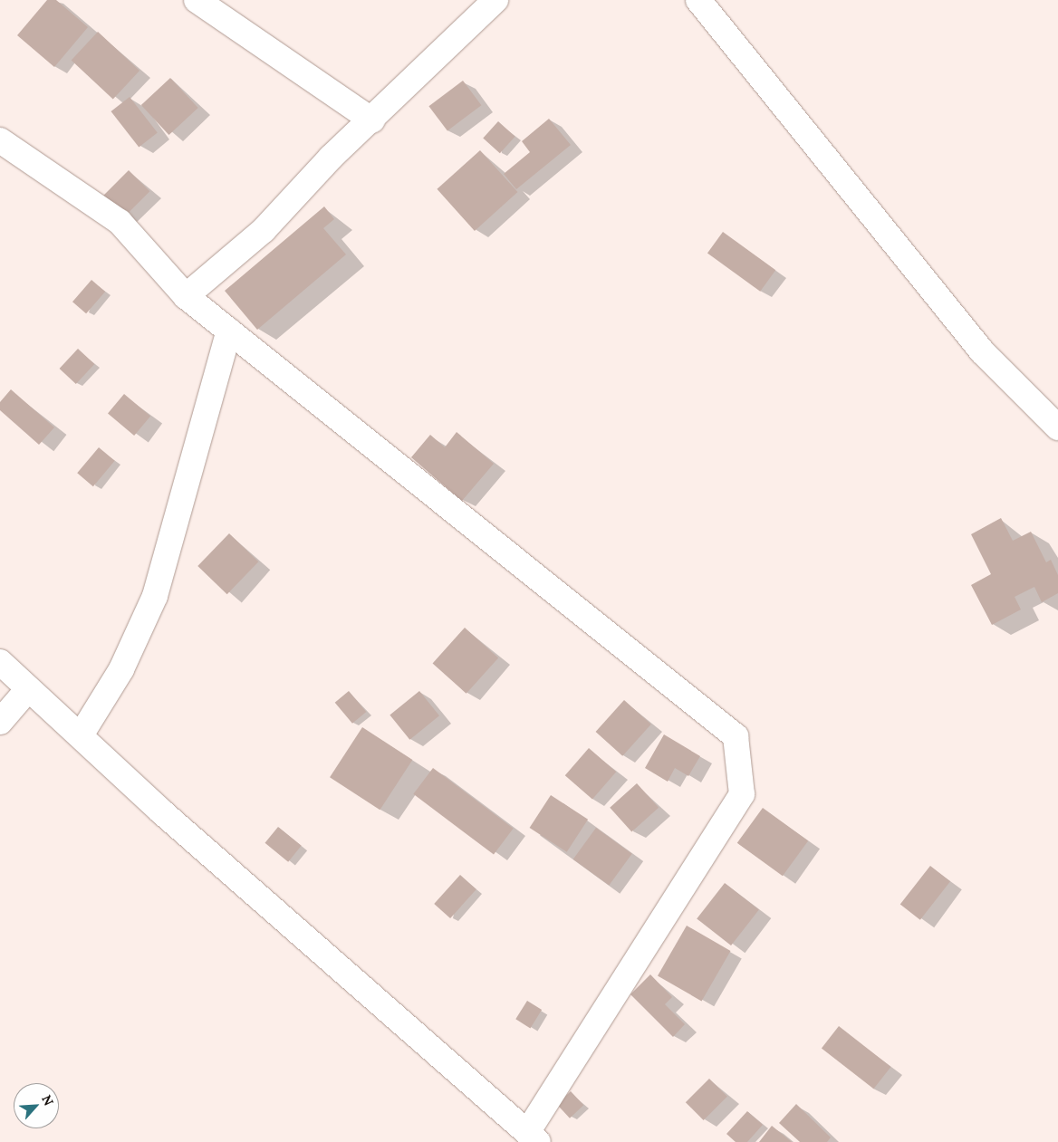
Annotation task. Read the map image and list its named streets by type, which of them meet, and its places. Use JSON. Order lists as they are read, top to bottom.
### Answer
{
  "north": "top right"
}
